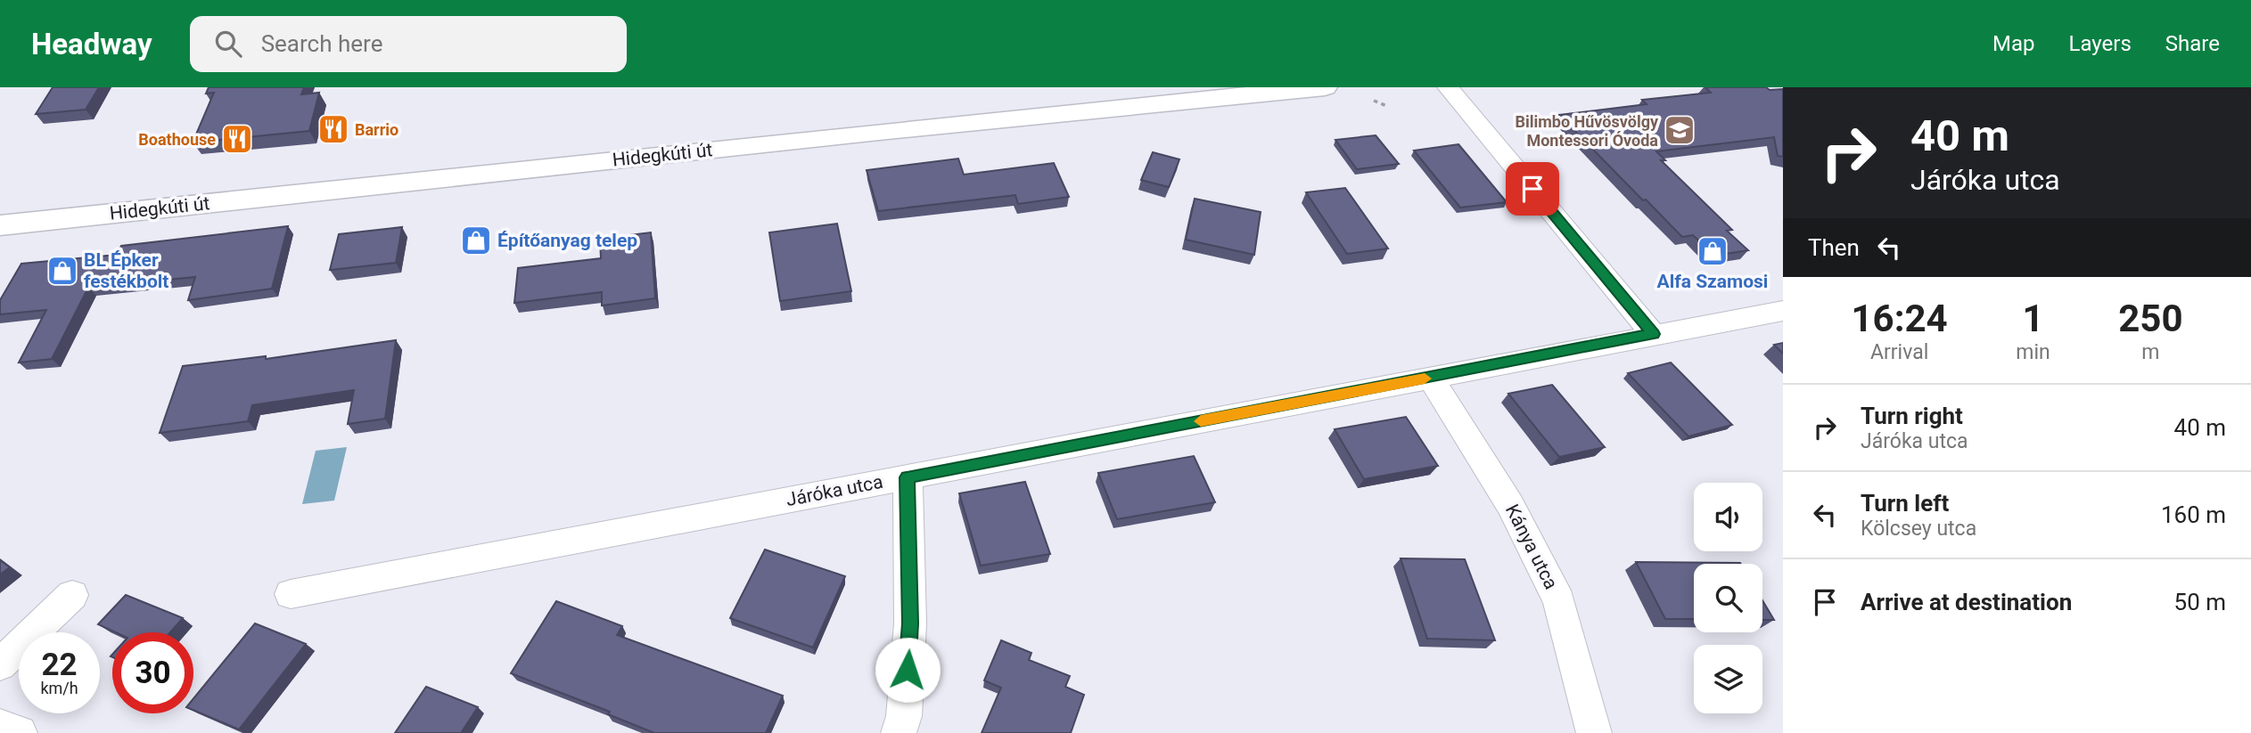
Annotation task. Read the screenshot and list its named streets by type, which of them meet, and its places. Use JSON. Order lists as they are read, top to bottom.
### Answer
{
  "streets": {
    "main road": ["Hidegkúti út"],
    "street": ["Járóka utca", "Kánya utca"]
  },
  "crossings": [
    ["Járóka utca", "Kánya utca"]
  ],
  "places": {
    "restaurant": ["Barrio", "Boathouse"],
    "school or university": ["Bilimbo Hűvösvölgy Montessori Óvoda"],
    "shop": ["Építőanyag telep", "Alfa Szamosi", "BL Épker festékbolt"]
  },
  "page": {
    "header": "Headway",
    "search": "Search here",
    "nav": ["Map", "Layers", "Share"],
    "turn": ["40 m", "Járóka utca"],
    "then": "Then",
    "eta": [
      "16:24",
      "Arrival",
      "1",
      "min",
      "250",
      "m"
    ],
    "list": [
      {
        "name": "Turn right",
        "note": "Járóka utca",
        "value": "40 m"
      },
      {
        "name": "Turn left",
        "note": "Kölcsey utca",
        "value": "160 m"
      },
      {
        "name": "Arrive at destination",
        "value": "50 m"
      }
    ],
    "speed": "22 km/h",
    "limit": "30"
  }
}
